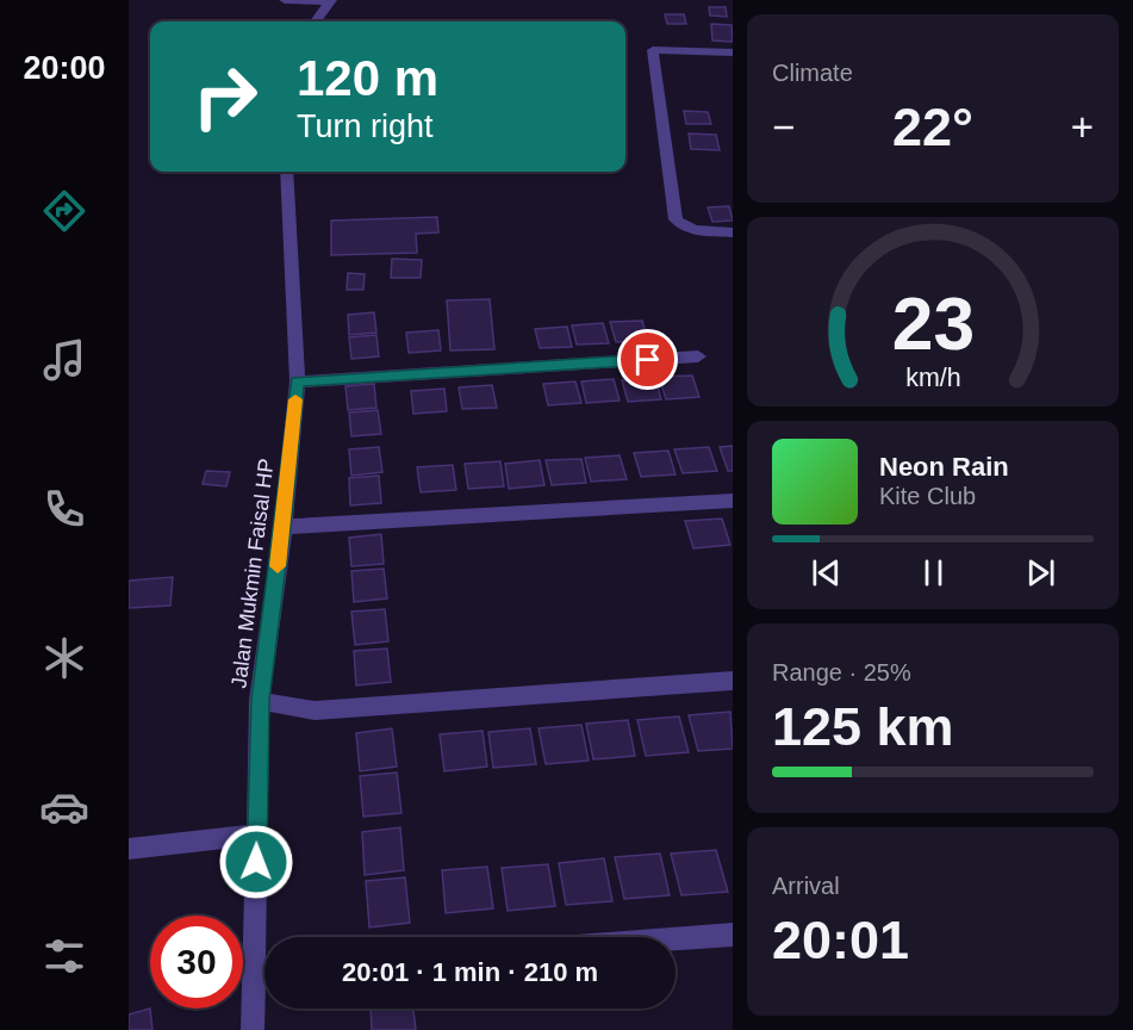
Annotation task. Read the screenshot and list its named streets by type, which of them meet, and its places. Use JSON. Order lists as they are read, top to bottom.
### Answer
{
  "streets": {
    "street": ["Jalan Mukmin Faisal HP"]
  },
  "page": {
    "tabs": "20:00",
    "tile": [
      "Climate",
      ["Range · 25%", "125 km"],
      ["Arrival", "20:01"]
    ],
    "turn": ["120 m", "Turn right"],
    "heat": ["−", "22°", "+"],
    "song": ["Neon Rain", "Kite Club"],
    "limit": "30",
    "trip": "20:01 · 1 min · 210 m",
    "gauge": ["23", "km/h"]
  }
}
